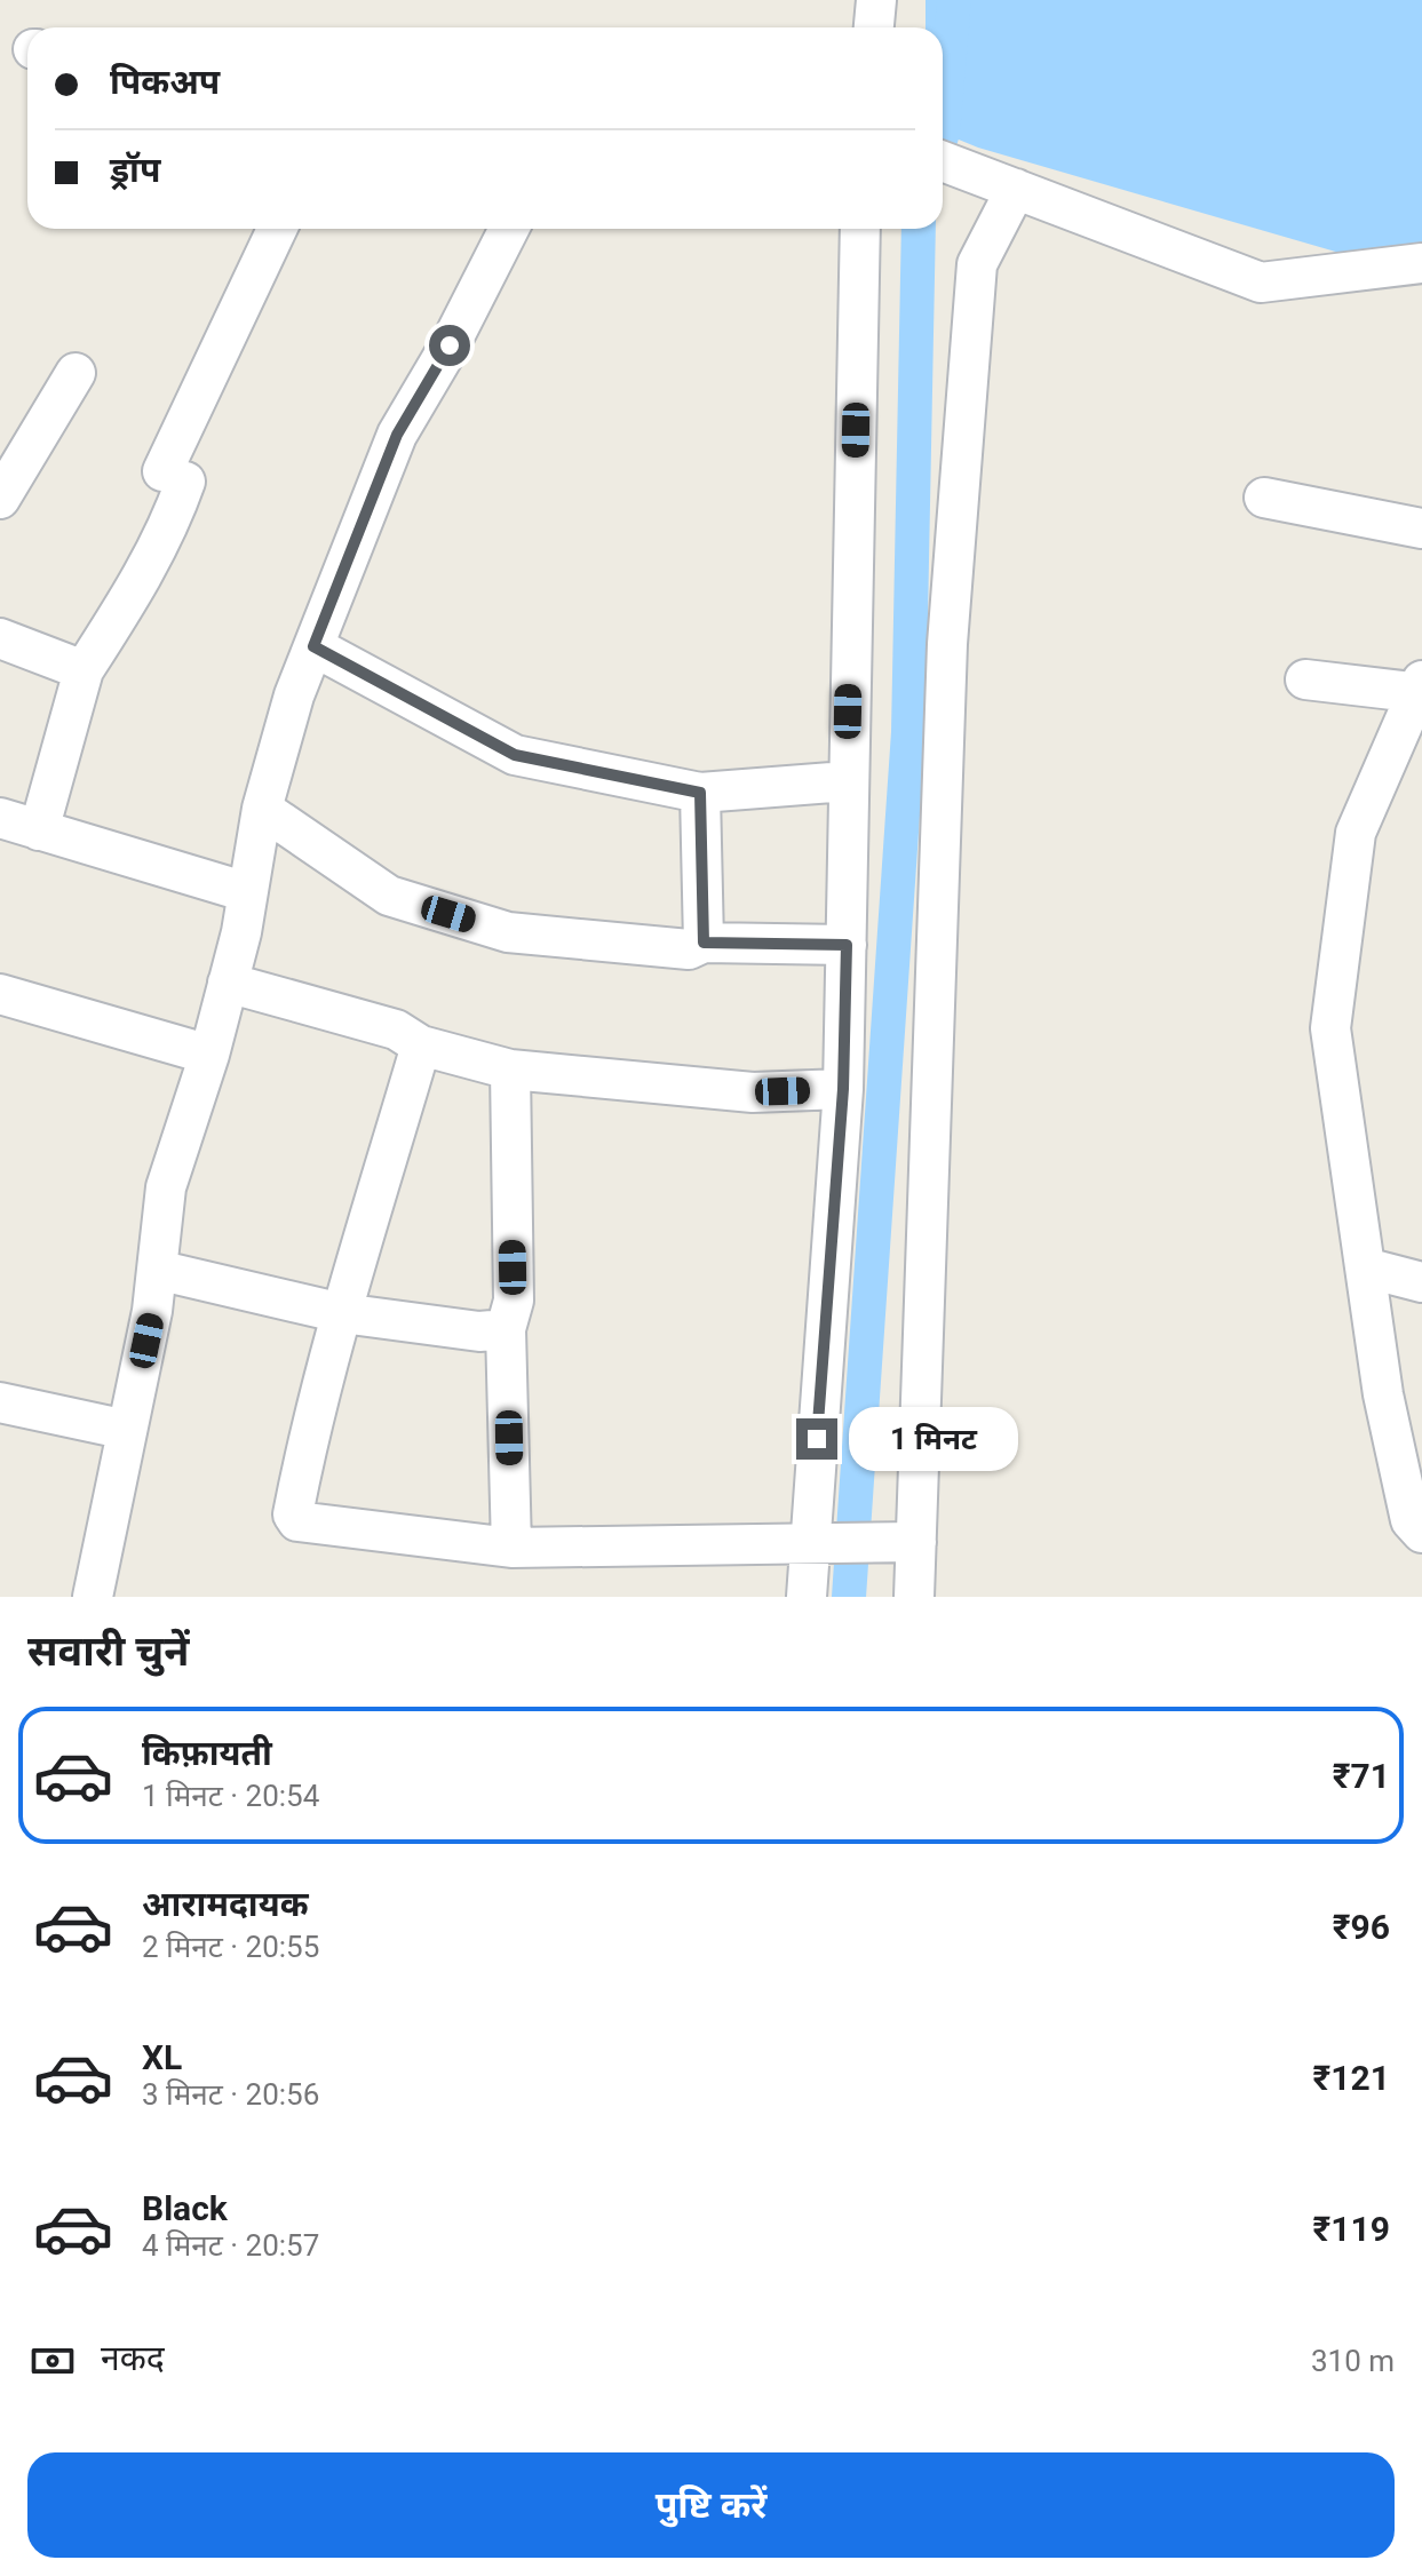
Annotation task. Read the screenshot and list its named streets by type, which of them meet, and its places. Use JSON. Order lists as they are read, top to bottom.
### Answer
{
  "page": {
    "banner": ["पिकअप", "ड्रॉप"],
    "bubble": "1 मिनट",
    "heading": "सवारी चुनें",
    "list": [
      {
        "name": "किफ़ायती",
        "note": "1 मिनट · 20:54",
        "value": "₹71"
      },
      {
        "name": "आरामदायक",
        "note": "2 मिनट · 20:55",
        "value": "₹96"
      },
      {
        "name": "XL",
        "note": "3 मिनट · 20:56",
        "value": "₹121"
      },
      {
        "name": "Black",
        "note": "4 मिनट · 20:57",
        "value": "₹119"
      }
    ],
    "pay": ["नकद", "310 m"],
    "buttons": "पुष्टि करें"
  }
}
